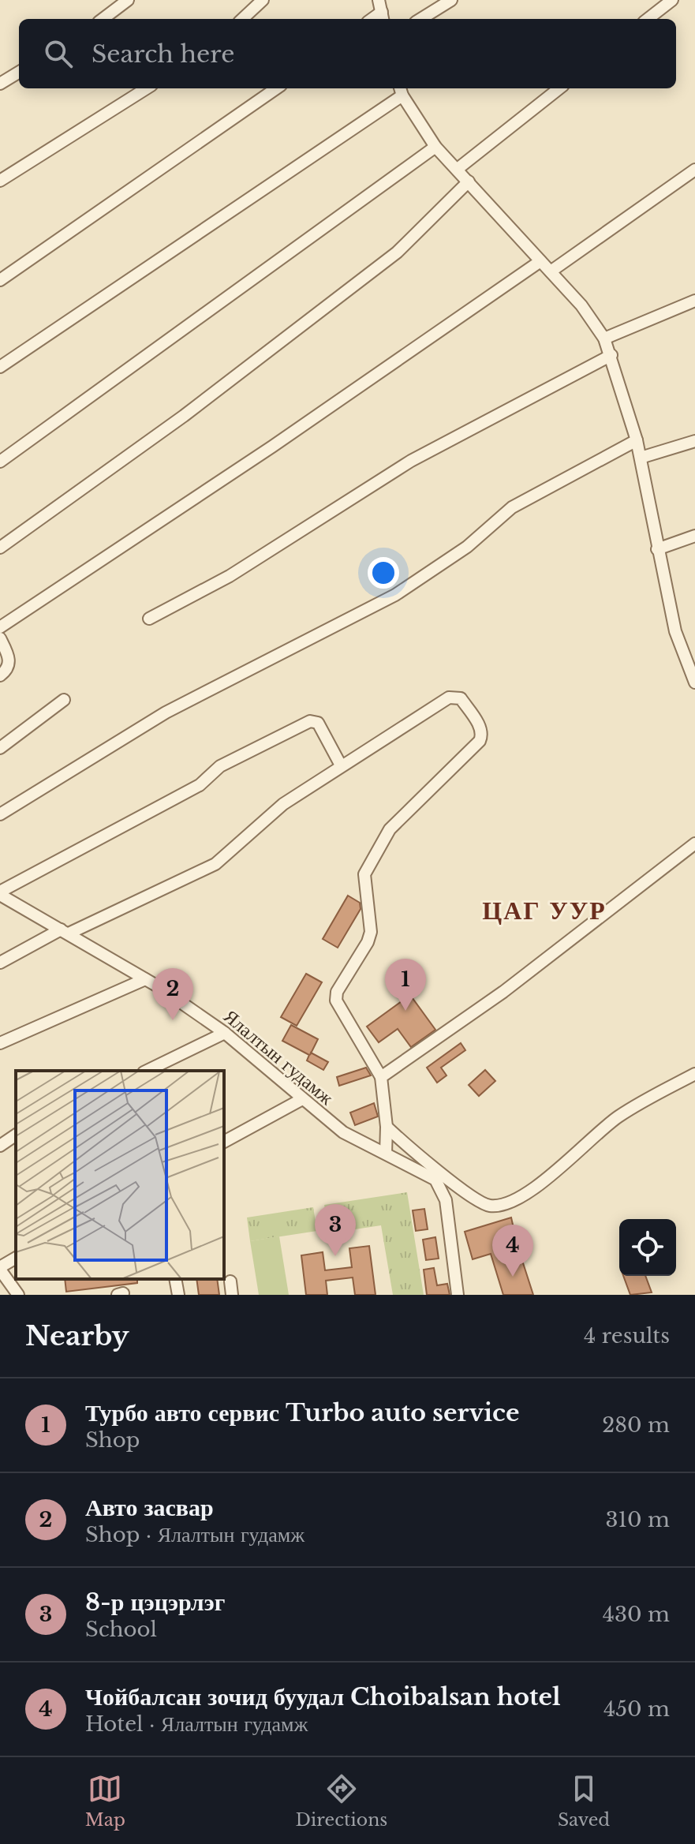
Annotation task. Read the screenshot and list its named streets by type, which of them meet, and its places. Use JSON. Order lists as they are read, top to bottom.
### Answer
{
  "streets": {
    "street": ["Ялалтын гудамж"]
  },
  "districts": ["ЦАГ УУР"],
  "page": {
    "search": "Search here",
    "pins": [
      "1",
      "2",
      "3",
      "4"
    ],
    "heading": ["Nearby", "4 results"],
    "list": [
      {
        "mark": "1",
        "name": "Турбо авто сервис Turbo auto service",
        "note": "Shop",
        "value": "280 m"
      },
      {
        "mark": "2",
        "name": "Авто засвар",
        "note": "Shop · Ялалтын гудамж",
        "value": "310 m"
      },
      {
        "mark": "3",
        "name": "8-р цэцэрлэг",
        "note": "School",
        "value": "430 m"
      },
      {
        "mark": "4",
        "name": "Чойбалсан зочид буудал Choibalsan hotel",
        "note": "Hotel · Ялалтын гудамж",
        "value": "450 m"
      }
    ],
    "nav": ["Map", "Directions", "Saved"]
  }
}
